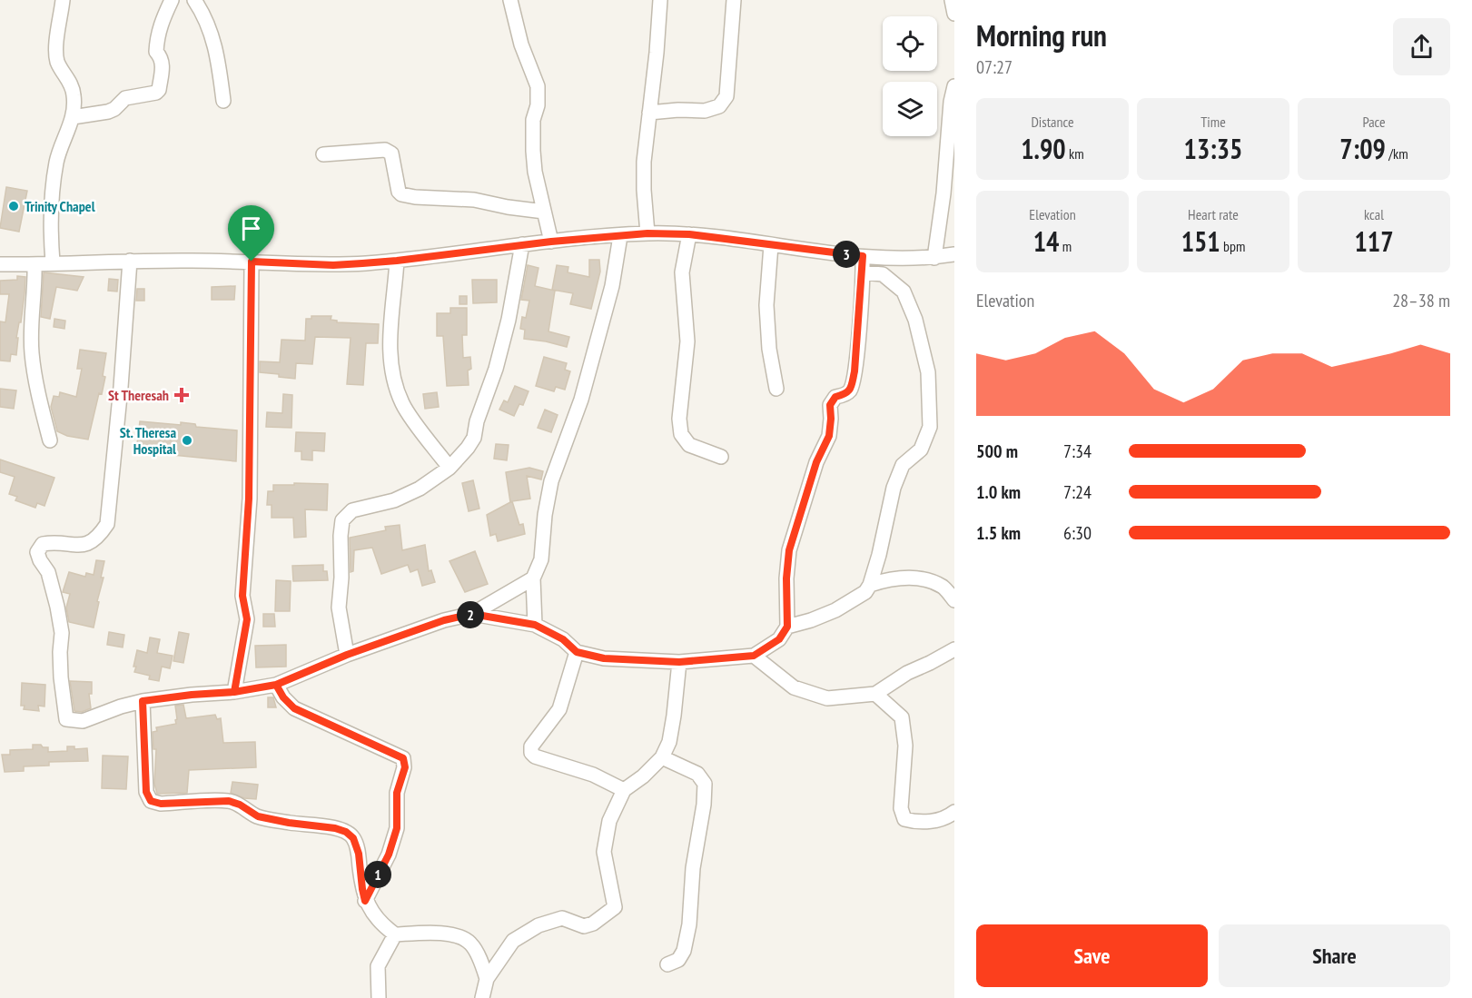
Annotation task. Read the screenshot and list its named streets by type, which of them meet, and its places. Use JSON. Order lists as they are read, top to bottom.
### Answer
{
  "places": {
    "other": ["Trinity Chapel", "St. Theresa Hospital"],
    "health": ["St Theresah"]
  },
  "page": {
    "heading": ["Morning run", "07:27"],
    "stats": [
      ["Distance", "1.90 km"],
      ["Time", "13:35"],
      ["Pace", "7:09 /km"],
      ["Elevation", "14 m"],
      ["Heart rate", "151 bpm"],
      ["kcal", "117"]
    ],
    "pins": ["3", "2", "1"],
    "chart": ["Elevation", "28–38 m"],
    "list": [
      {
        "name": "500 m",
        "note": "7:34"
      },
      {
        "name": "1.0 km",
        "note": "7:24"
      },
      {
        "name": "1.5 km",
        "note": "6:30"
      }
    ],
    "buttons": ["Save", "Share"]
  }
}
